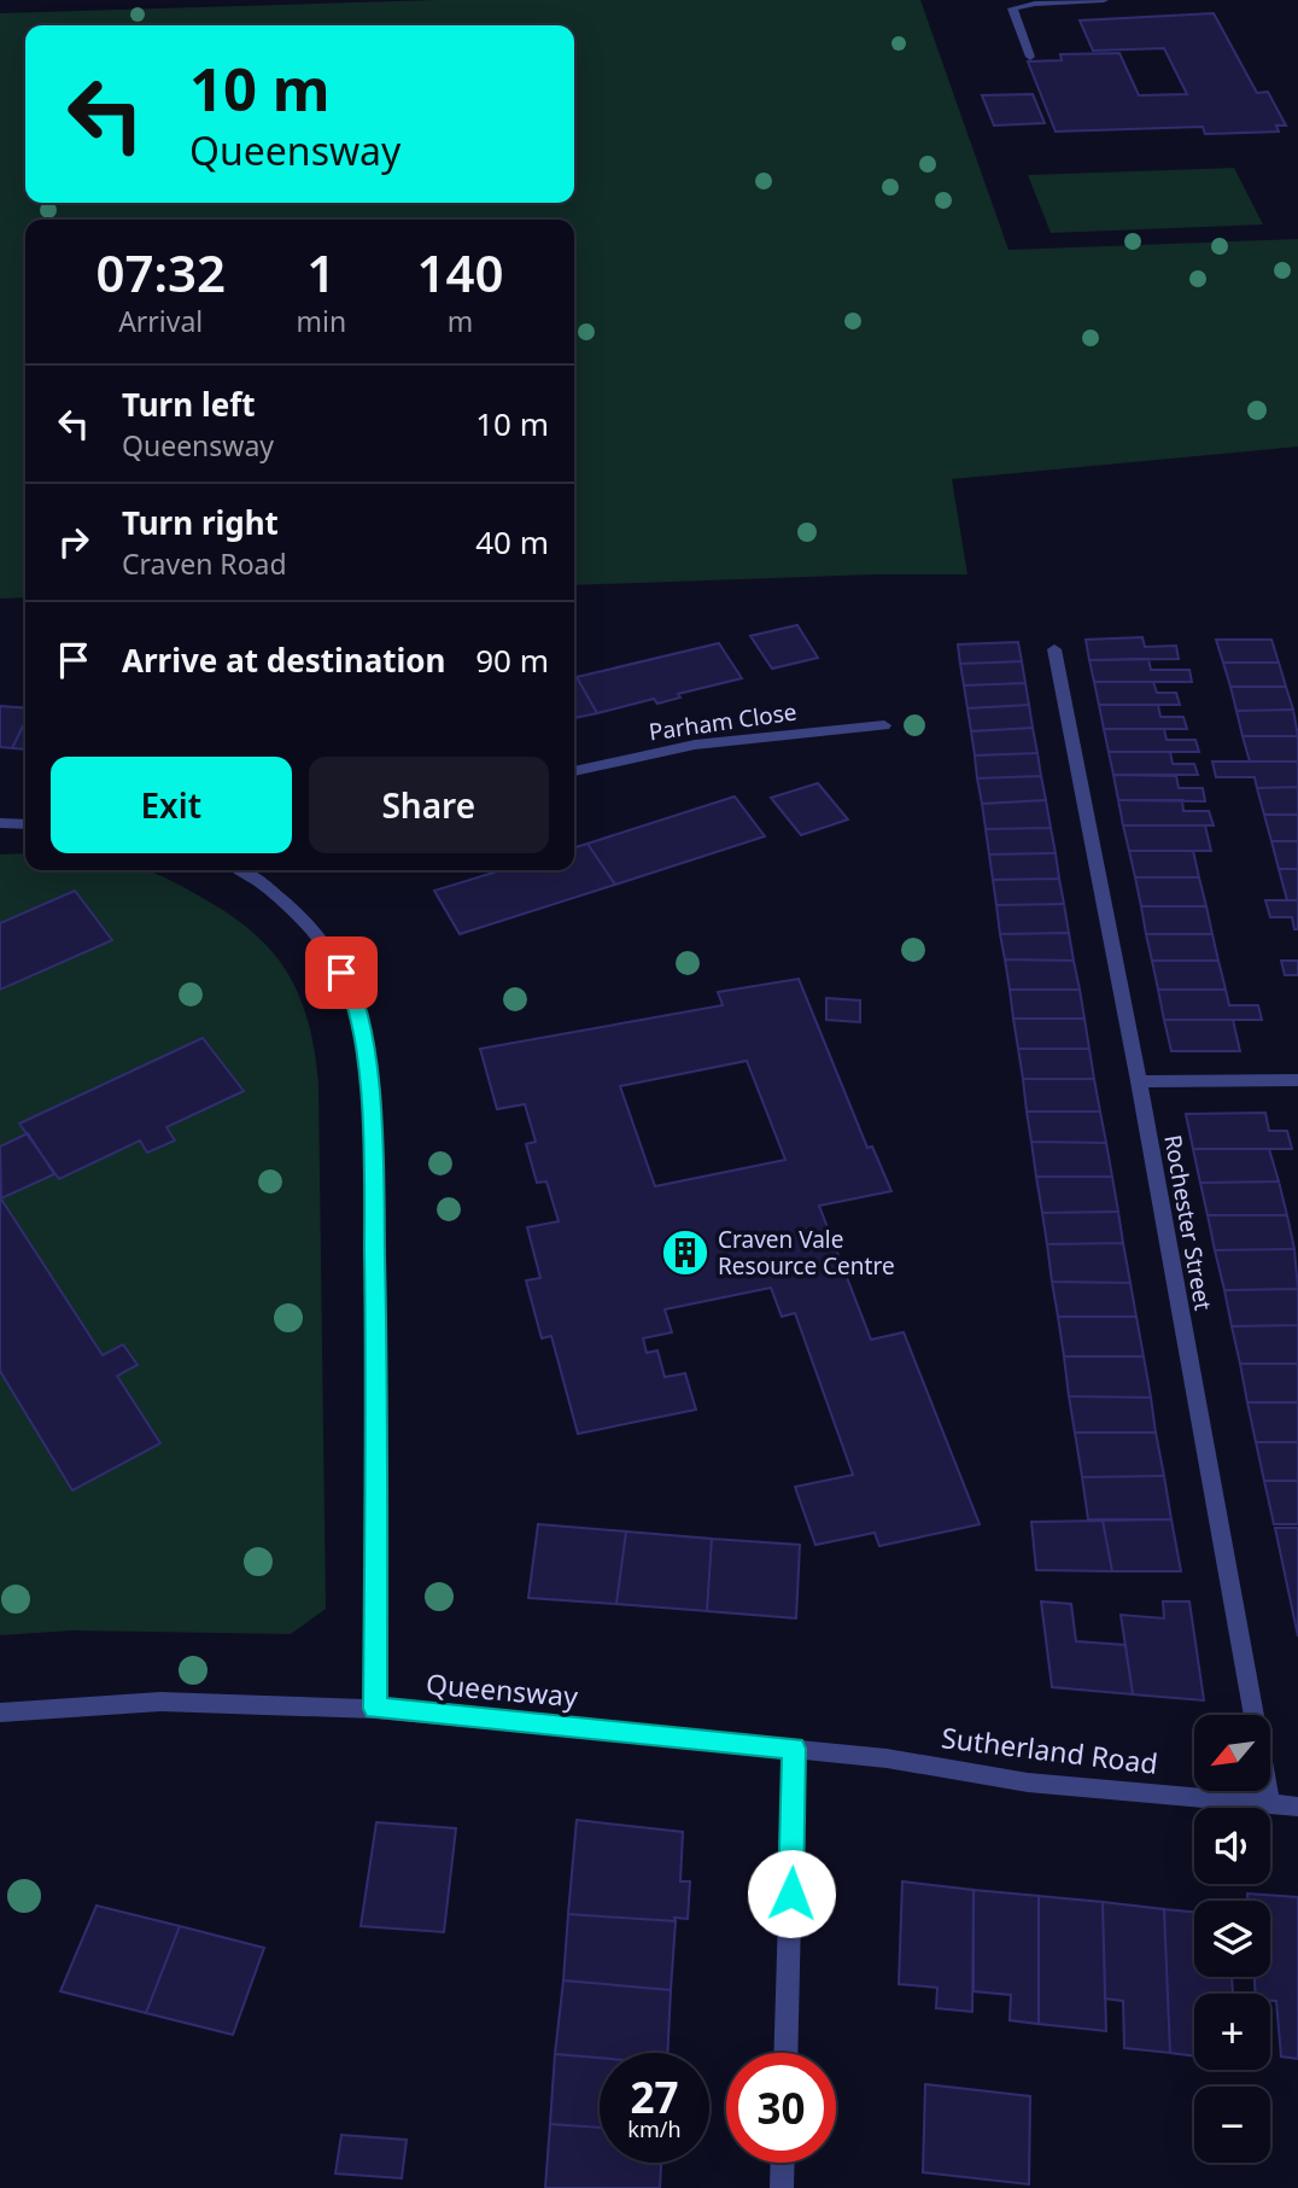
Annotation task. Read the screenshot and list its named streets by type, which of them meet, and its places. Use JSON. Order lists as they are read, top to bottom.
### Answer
{
  "streets": {
    "street": [
      "Parham Close",
      "Rochester Street",
      "Queensway",
      "Sutherland Road"
    ]
  },
  "crossings": [
    ["Rochester Street", "Sutherland Road"],
    ["Queensway", "Sutherland Road"]
  ],
  "places": {
    "building": ["Craven Vale Resource Centre"]
  },
  "north": "bottom left",
  "page": {
    "turn": ["10 m", "Queensway"],
    "eta": [
      "07:32",
      "Arrival",
      "1",
      "min",
      "140",
      "m"
    ],
    "list": [
      {
        "name": "Turn left",
        "note": "Queensway",
        "value": "10 m"
      },
      {
        "name": "Turn right",
        "note": "Craven Road",
        "value": "40 m"
      },
      {
        "name": "Arrive at destination",
        "value": "90 m"
      }
    ],
    "buttons": ["Exit", "Share"],
    "map_buttons": ["+", "−"],
    "speed": "27 km/h",
    "limit": "30"
  }
}
